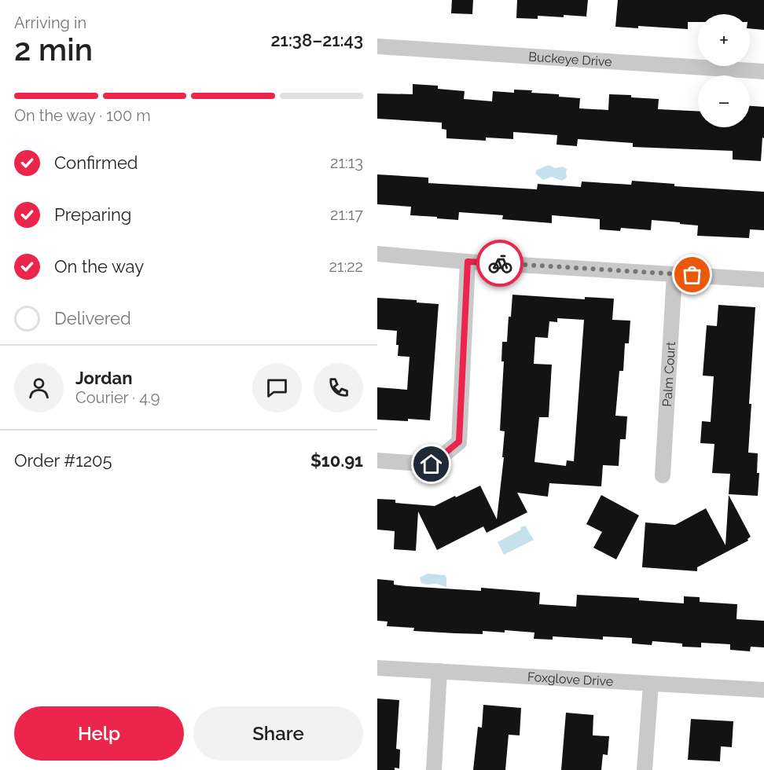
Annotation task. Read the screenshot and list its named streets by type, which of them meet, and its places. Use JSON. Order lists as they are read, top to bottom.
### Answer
{
  "streets": {
    "street": ["Buckeye Drive", "Palm Court", "Foxglove Drive"]
  },
  "page": {
    "heading": ["2 min", "Arriving in", "21:38–21:43"],
    "panel": [
      "Jordan",
      "Courier · 4.9",
      "Order #1205",
      "$10.91"
    ],
    "map_buttons": ["+", "−"],
    "bar": "On the way · 100 m",
    "list": [
      ["Confirmed", "21:13"],
      ["Preparing", "21:17"],
      ["On the way", "21:22"],
      "Delivered"
    ],
    "buttons": ["Help", "Share"]
  }
}
